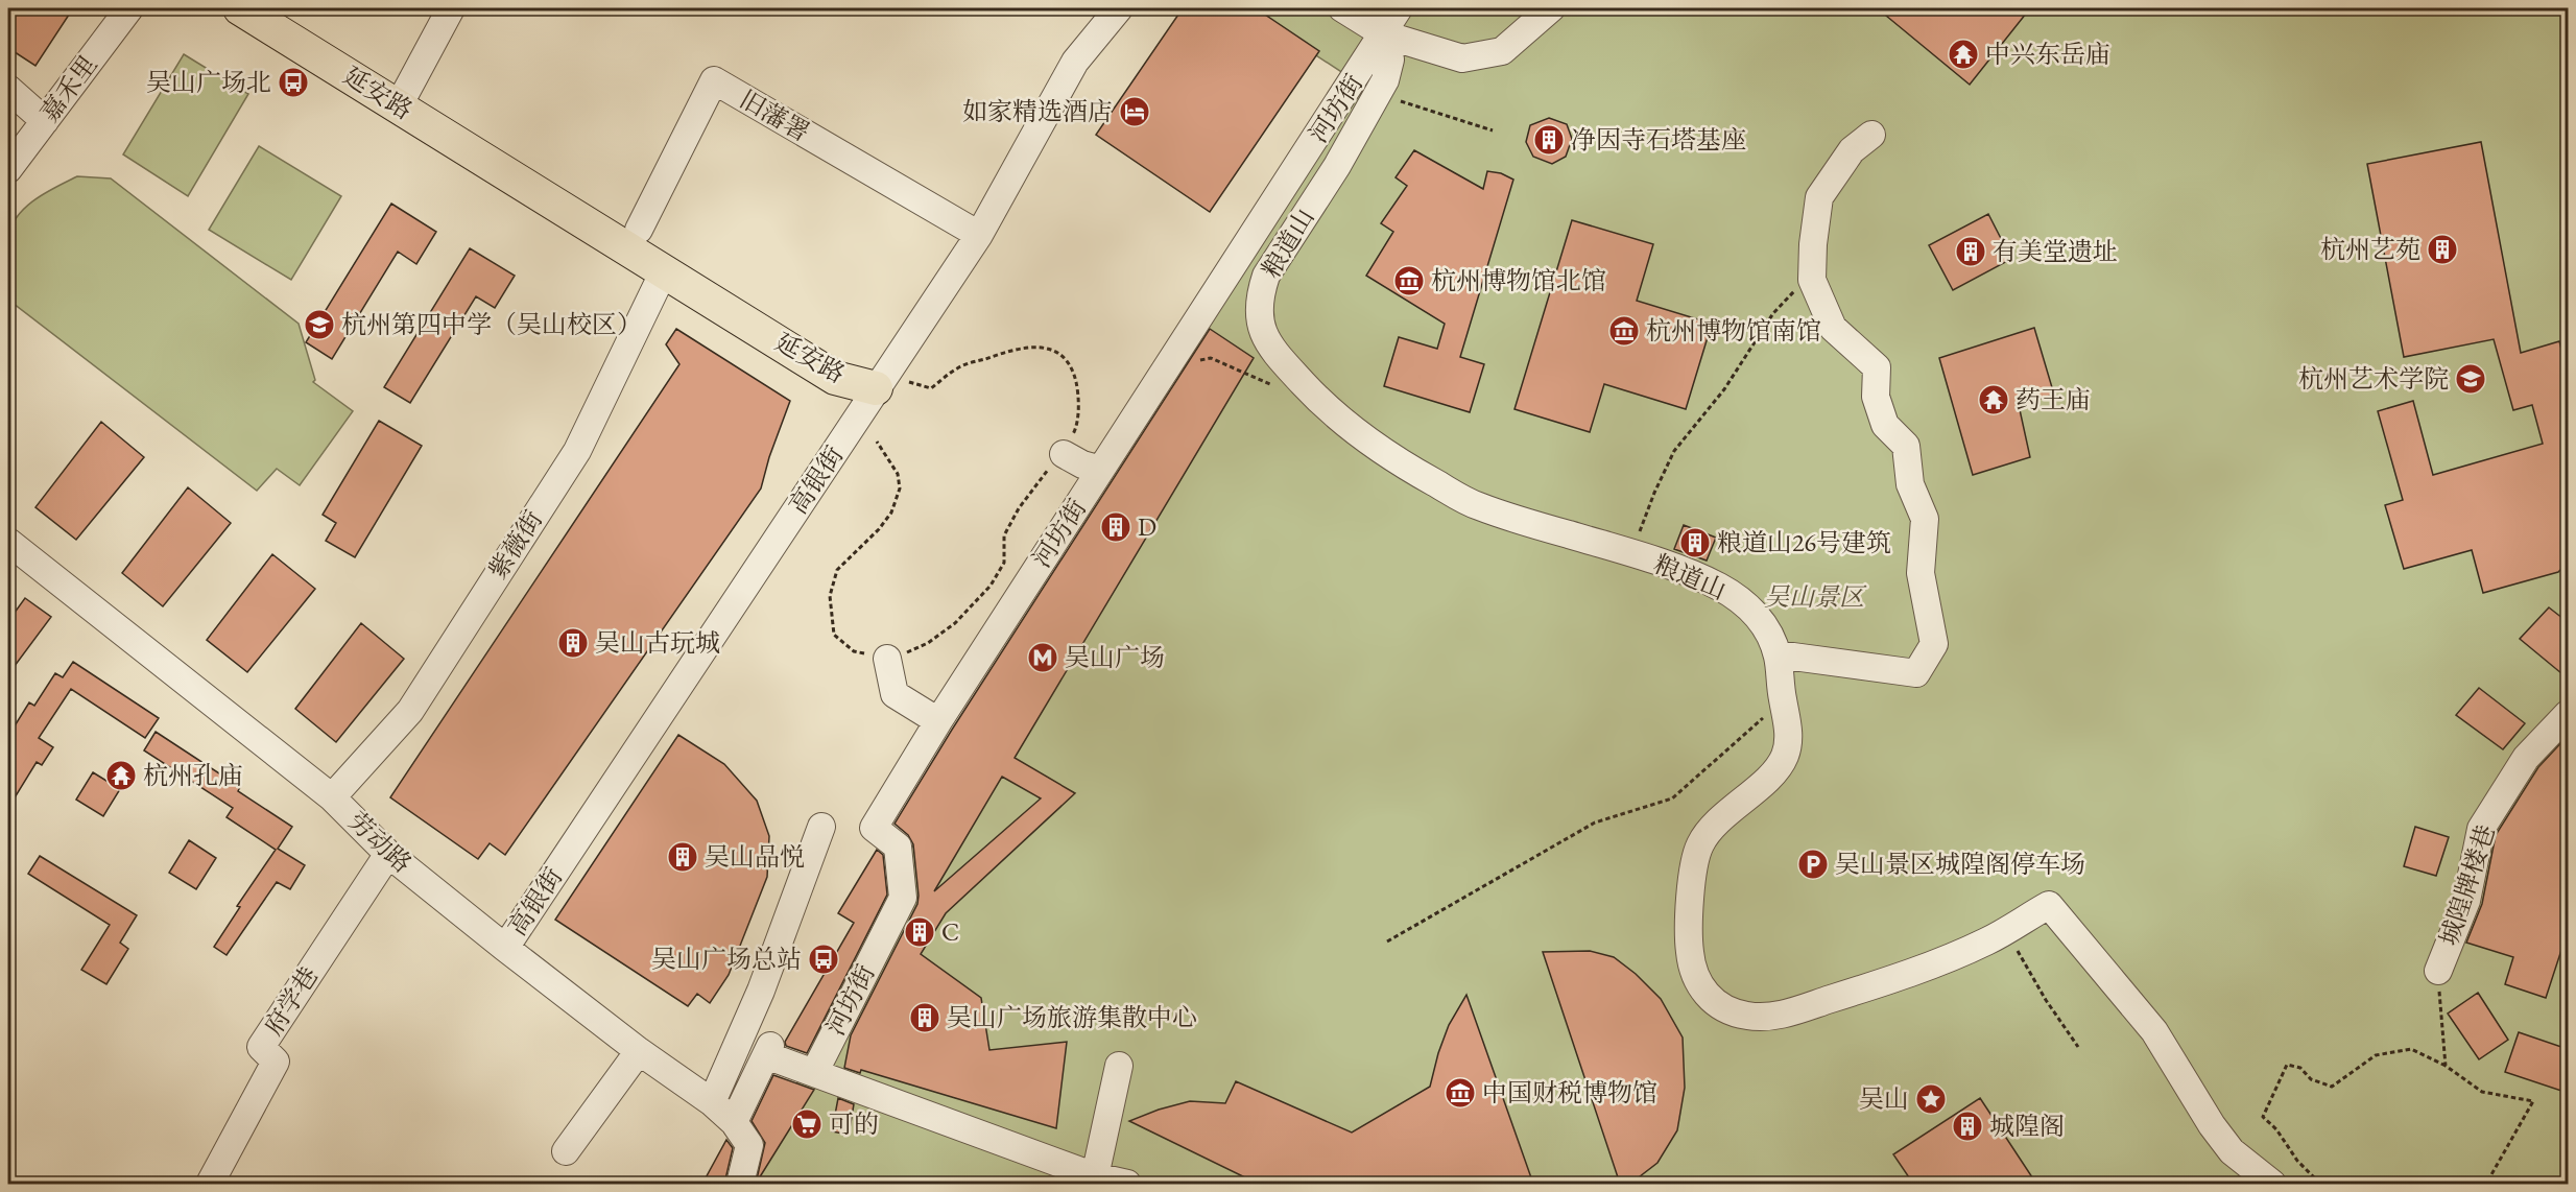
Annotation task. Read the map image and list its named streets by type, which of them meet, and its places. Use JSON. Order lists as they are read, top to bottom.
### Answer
{
  "streets": {
    "main road": ["延安路"],
    "street": [
      "嘉禾里",
      "河坊街",
      "旧藩署",
      "粮道山",
      "高银街",
      "紫薇街",
      "劳动路",
      "城隍牌楼巷",
      "府学巷"
    ]
  },
  "crossings": [
    ["延安路", "旧藩署"],
    ["延安路", "高银街"],
    ["延安路", "紫薇街"],
    ["河坊街", "粮道山"],
    ["旧藩署", "高银街"],
    ["高银街", "劳动路"],
    ["紫薇街", "劳动路"],
    ["劳动路", "府学巷"]
  ],
  "parks": ["吴山景区"],
  "places": {
    "temple": ["中兴东岳庙", "药王庙", "杭州孔庙"],
    "bus stop": ["吴山广场北", "吴山广场总站"],
    "hotel": ["如家精选酒店"],
    "building": [
      "净因寺石塔基座",
      "杭州艺苑",
      "有美堂遗址",
      "D",
      "粮道山26号建筑",
      "吴山古玩城",
      "吴山品悦",
      "C",
      "吴山广场旅游集散中心",
      "城隍阁"
    ],
    "museum": ["杭州博物馆北馆", "杭州博物馆南馆", "中国财税博物馆"],
    "school or university": ["杭州第四中学（吴山校区）", "杭州艺术学院"],
    "metro station": ["吴山广场"],
    "parking": ["吴山景区城隍阁停车场"],
    "place": ["吴山"],
    "supermarket": ["可的"]
  }
}
